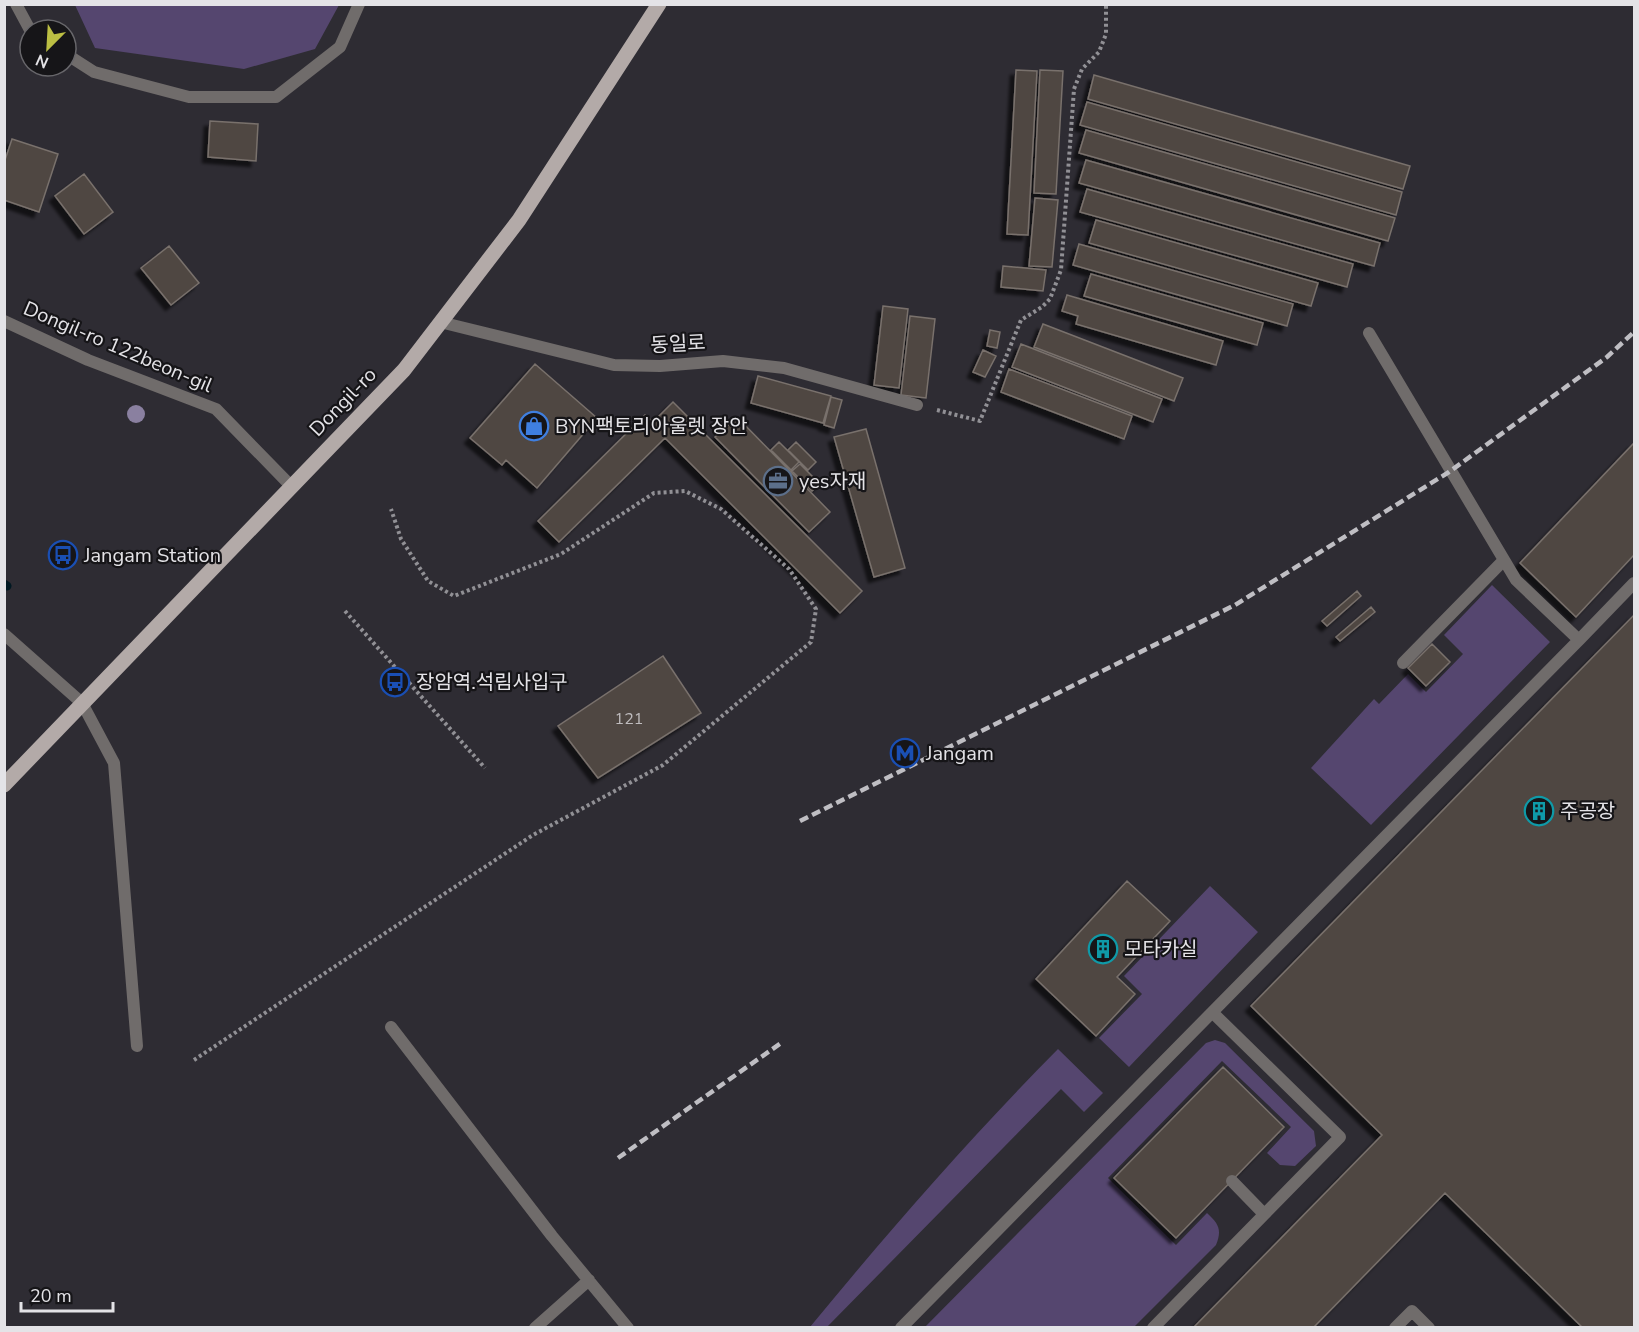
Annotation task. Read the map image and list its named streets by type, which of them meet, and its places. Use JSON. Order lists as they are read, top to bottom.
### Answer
{
  "streets": {
    "main road": ["Dongil-ro"],
    "street": ["동일로", "Dongil-ro 122beon-gil"]
  },
  "crossings": [
    ["동일로", "Dongil-ro"],
    ["Dongil-ro 122beon-gil", "Dongil-ro"]
  ],
  "places": {
    "shop": ["BYN팩토리아울렛 장안"],
    "office": ["yes자재"],
    "bus stop": ["Jangam Station", "장암역.석림사입구"],
    "metro station": ["Jangam"],
    "building": ["주공장", "모타카실"]
  },
  "house_numbers": ["121"],
  "scale_bar": "20 m",
  "north": "bottom left"
}
